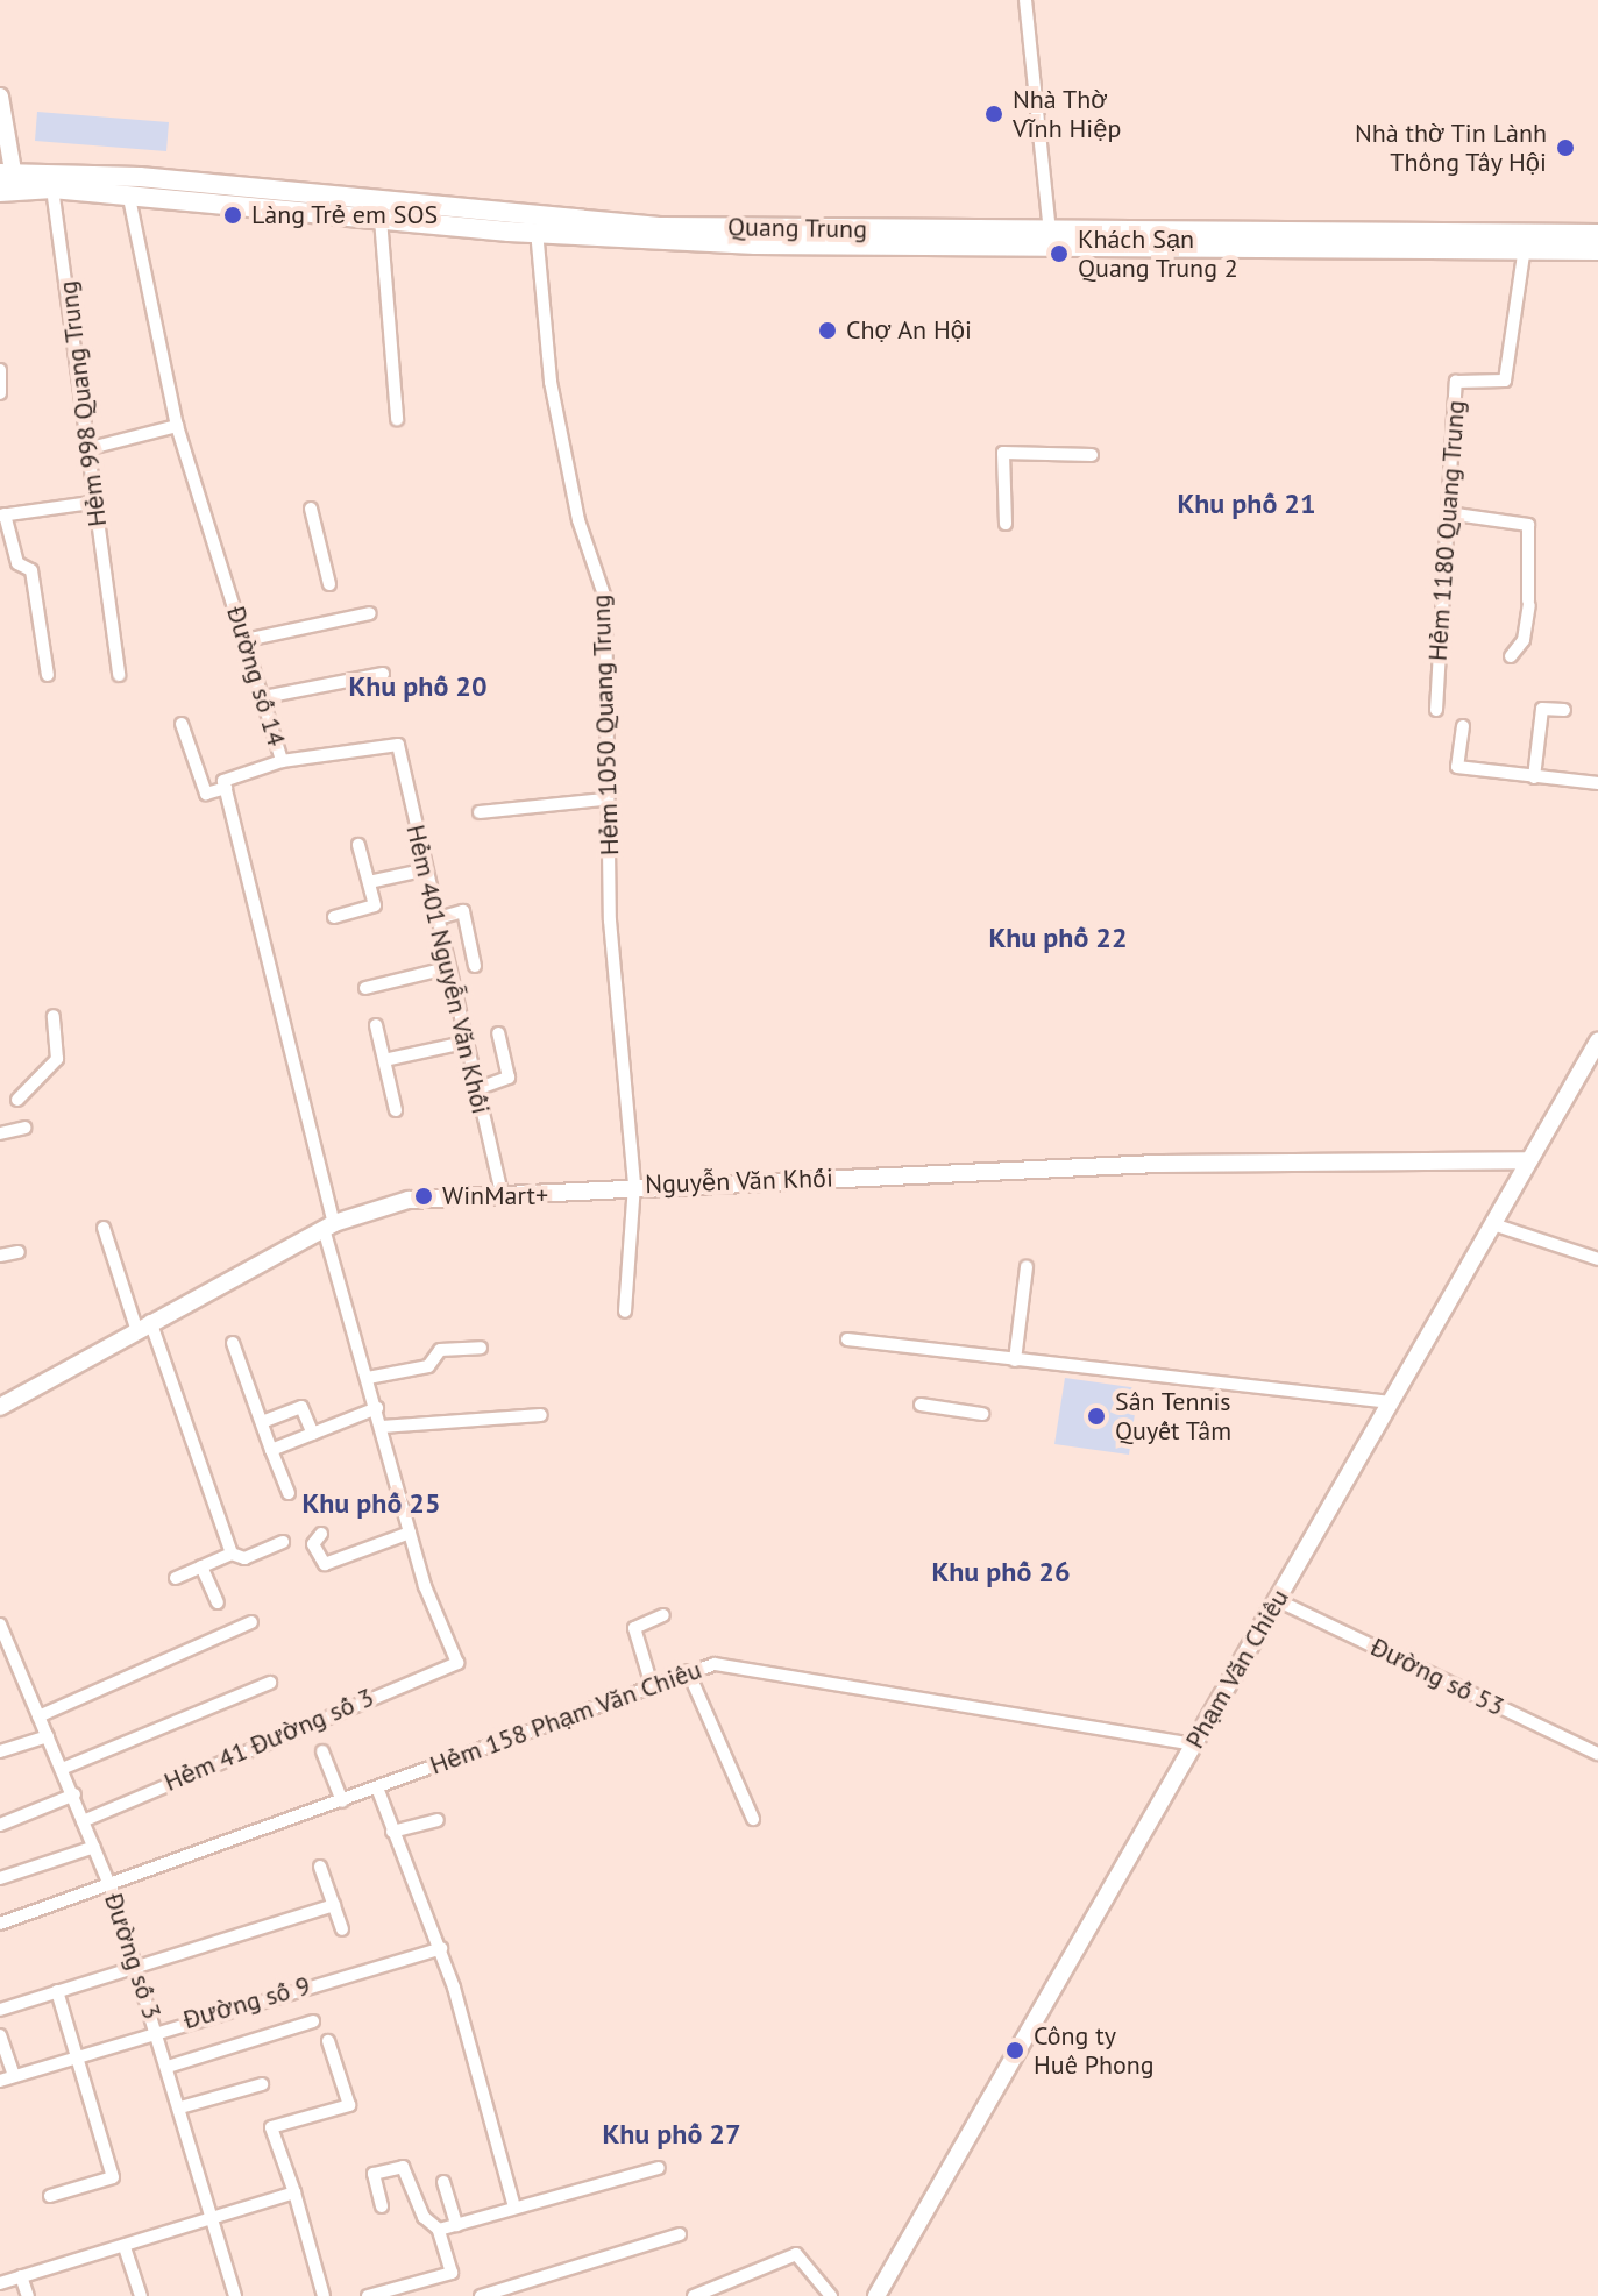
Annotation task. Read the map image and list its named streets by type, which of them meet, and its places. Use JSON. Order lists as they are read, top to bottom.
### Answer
{
  "streets": {
    "main road": ["Quang Trung"],
    "street": [
      "Hẻm 998 Quang Trung",
      "Hẻm 1180 Quang Trung",
      "Đường số 14",
      "Hẻm 1050 Quang Trung",
      "Hẻm 401 Nguyễn Văn Khối",
      "Nguyễn Văn Khối",
      "Phạm Văn Chiêu",
      "Đường số 53",
      "Hẻm 158 Phạm Văn Chiêu",
      "Hẻm 41 Đường số 3",
      "Đường số 3",
      "Đường số 9"
    ]
  },
  "crossings": [
    ["Quang Trung", "Hẻm 998 Quang Trung"],
    ["Quang Trung", "Hẻm 1180 Quang Trung"],
    ["Quang Trung", "Đường số 14"],
    ["Quang Trung", "Hẻm 1050 Quang Trung"],
    ["Đường số 14", "Hẻm 401 Nguyễn Văn Khối"],
    ["Hẻm 1050 Quang Trung", "Nguyễn Văn Khối"],
    ["Hẻm 401 Nguyễn Văn Khối", "Nguyễn Văn Khối"],
    ["Nguyễn Văn Khối", "Phạm Văn Chiêu"],
    ["Phạm Văn Chiêu", "Đường số 53"],
    ["Phạm Văn Chiêu", "Hẻm 158 Phạm Văn Chiêu"],
    ["Hẻm 158 Phạm Văn Chiêu", "Đường số 3"],
    ["Hẻm 41 Đường số 3", "Đường số 3"],
    ["Đường số 3", "Đường số 9"]
  ],
  "districts": [
    "Khu phố 21",
    "Khu phố 20",
    "Khu phố 22",
    "Khu phố 25",
    "Khu phố 26",
    "Khu phố 27"
  ],
  "places": [
    "Nhà Thờ Vĩnh Hiệp",
    "Nhà thờ Tin Lành Thông Tây Hội",
    "Làng Trẻ em SOS",
    "Khách Sạn Quang Trung 2",
    "Chợ An Hội",
    "WinMart+",
    "Sân Tennis Quyết Tâm",
    "Công ty Huê Phong"
  ]
}
